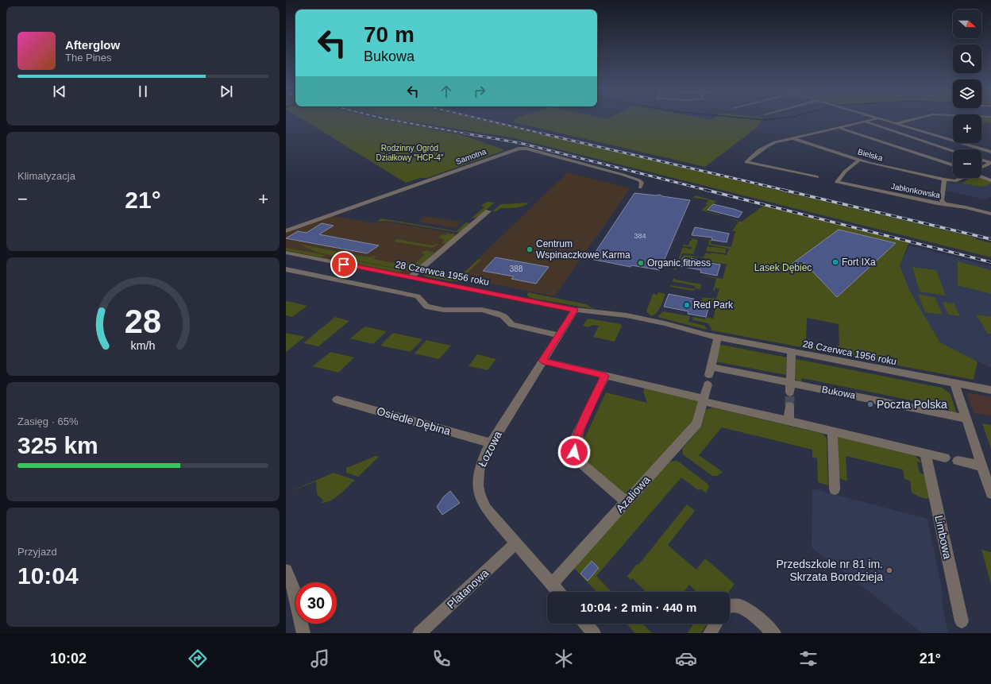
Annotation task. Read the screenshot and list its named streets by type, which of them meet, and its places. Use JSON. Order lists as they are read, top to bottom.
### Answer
{
  "streets": {
    "street": [
      "Bielska",
      "Samotna",
      "Jabłonkowska",
      "28 Czerwca 1956 roku",
      "Bukowa",
      "Osiedle Dębina",
      "Łozowa",
      "Azaliowa",
      "Limbowa",
      "Platanowa"
    ]
  },
  "crossings": [
    ["Bielska", "Jabłonkowska"],
    ["28 Czerwca 1956 roku", "Łozowa"],
    ["28 Czerwca 1956 roku", "Azaliowa"],
    ["Bukowa", "Azaliowa"],
    ["Osiedle Dębina", "Łozowa"],
    ["Łozowa", "Azaliowa"],
    ["Łozowa", "Platanowa"]
  ],
  "parks": ["Rodzinny Ogród Działkowy \"HCP-4\"", "Lasek Dębiec"],
  "places": [
    "Centrum Wspinaczkowe Karma",
    "Fort IXa",
    "Organic fitness",
    "Red Park",
    "Poczta Polska",
    "Przedszkole nr 81 im. Skrzata Borodzieja"
  ],
  "house_numbers": ["384", "388"],
  "north": "right",
  "page": {
    "map_buttons": ["+", "−"],
    "turn": ["70 m", "Bukowa"],
    "song": ["Afterglow", "The Pines"],
    "tile": [
      "Klimatyzacja",
      ["Zasięg · 65%", "325 km"],
      ["Przyjazd", "10:04"]
    ],
    "heat": ["−", "21°", "+"],
    "limit": "30",
    "trip": "10:04 · 2 min · 440 m",
    "tabs": ["10:02", "21°"],
    "gauge": ["28", "km/h"]
  }
}
